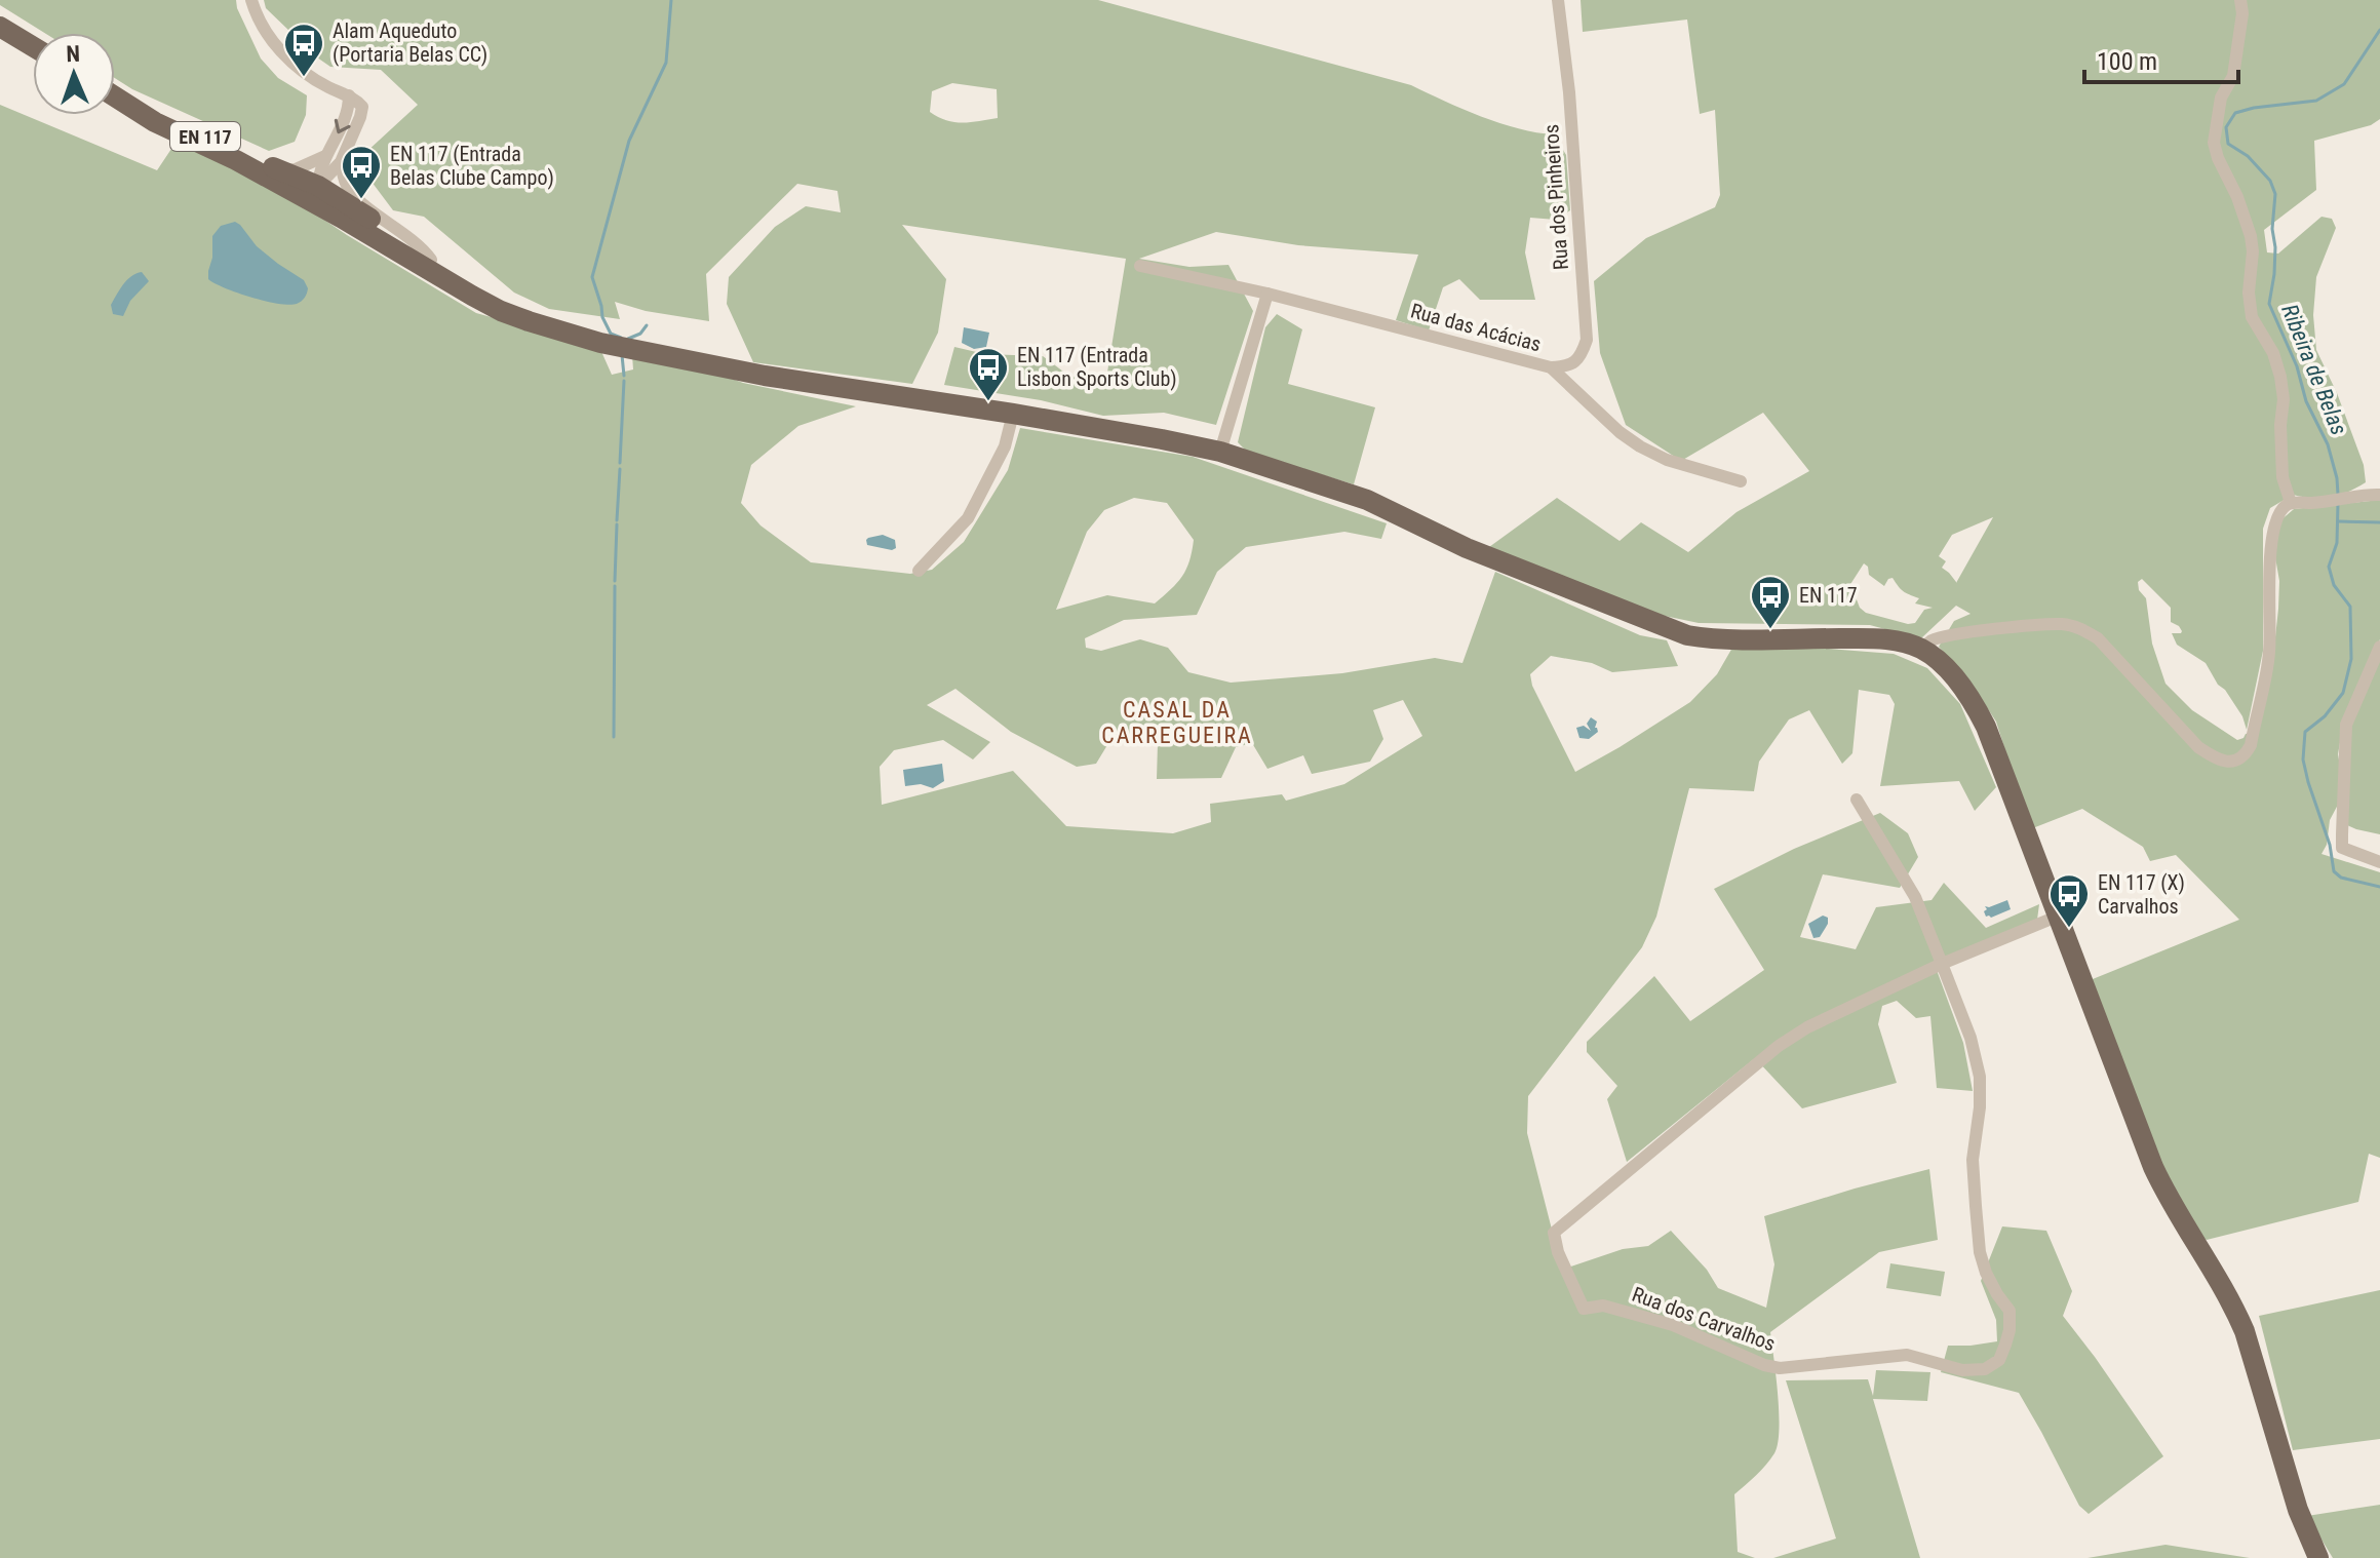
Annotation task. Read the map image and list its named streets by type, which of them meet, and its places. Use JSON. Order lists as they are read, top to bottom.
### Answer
{
  "streets": {
    "main road": ["EN 117"],
    "street": ["Rua dos Pinheiros", "Rua das Acácias", "Rua dos Carvalhos"]
  },
  "crossings": [
    ["EN 117", "Rua dos Carvalhos"],
    ["Rua dos Pinheiros", "Rua das Acácias"]
  ],
  "districts": ["CASAL DA CARREGUEIRA"],
  "water": ["Ribeira de Belas"],
  "places": {
    "bus stop": [
      "Alam Aqueduto (Portaria Belas CC)",
      "EN 117 (Entrada Belas Clube Campo)",
      "EN 117 (Entrada Lisbon Sports Club)",
      "EN 117",
      "EN 117 (X) Carvalhos"
    ]
  },
  "scale_bar": "100 m",
  "north": "top"
}
